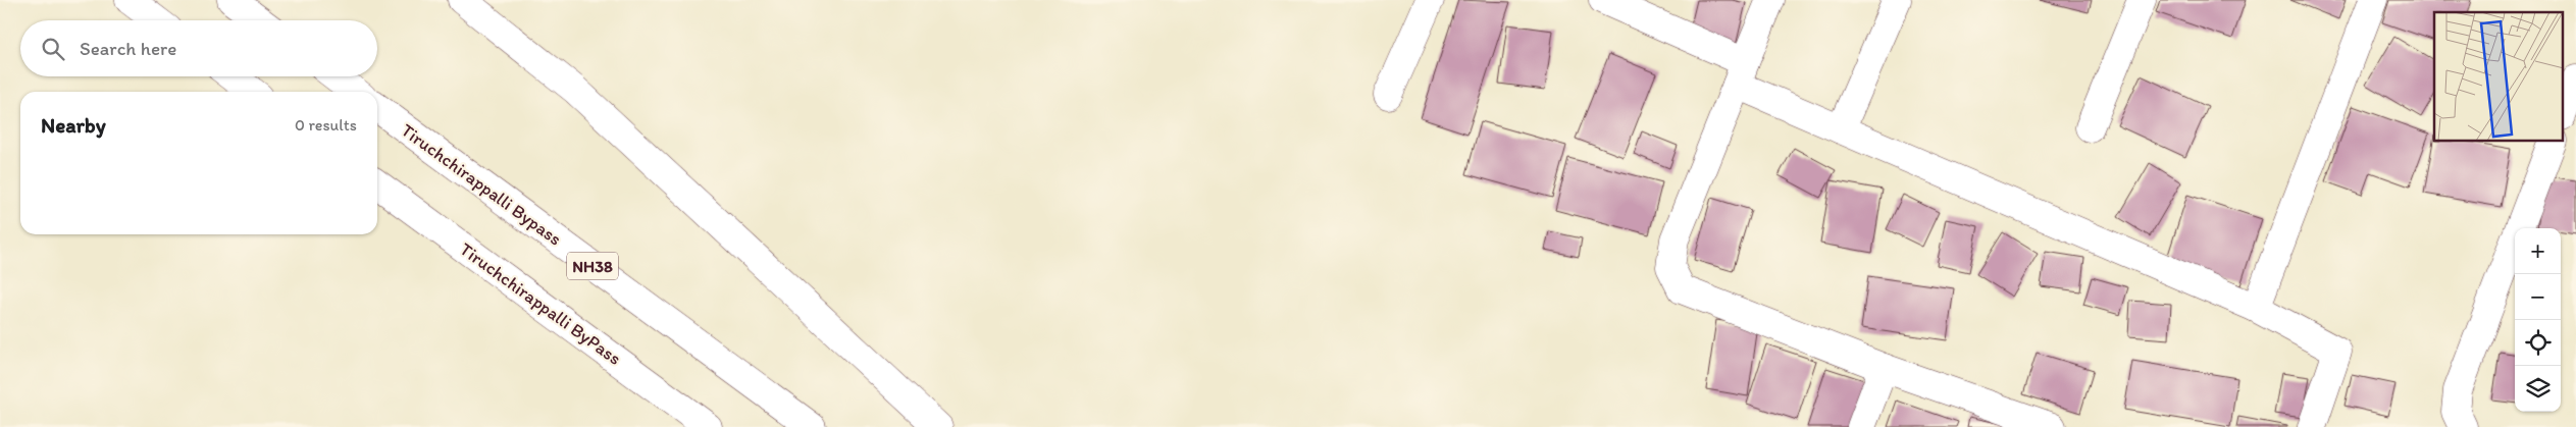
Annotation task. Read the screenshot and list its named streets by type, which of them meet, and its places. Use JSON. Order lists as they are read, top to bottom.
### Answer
{
  "streets": {
    "main road": ["Tiruchchirappalli Bypass", "NH38", "Tiruchchirappalli ByPass"]
  },
  "page": {
    "search": "Search here",
    "heading": ["Nearby", "0 results"],
    "map_buttons": ["+", "−"]
  }
}
